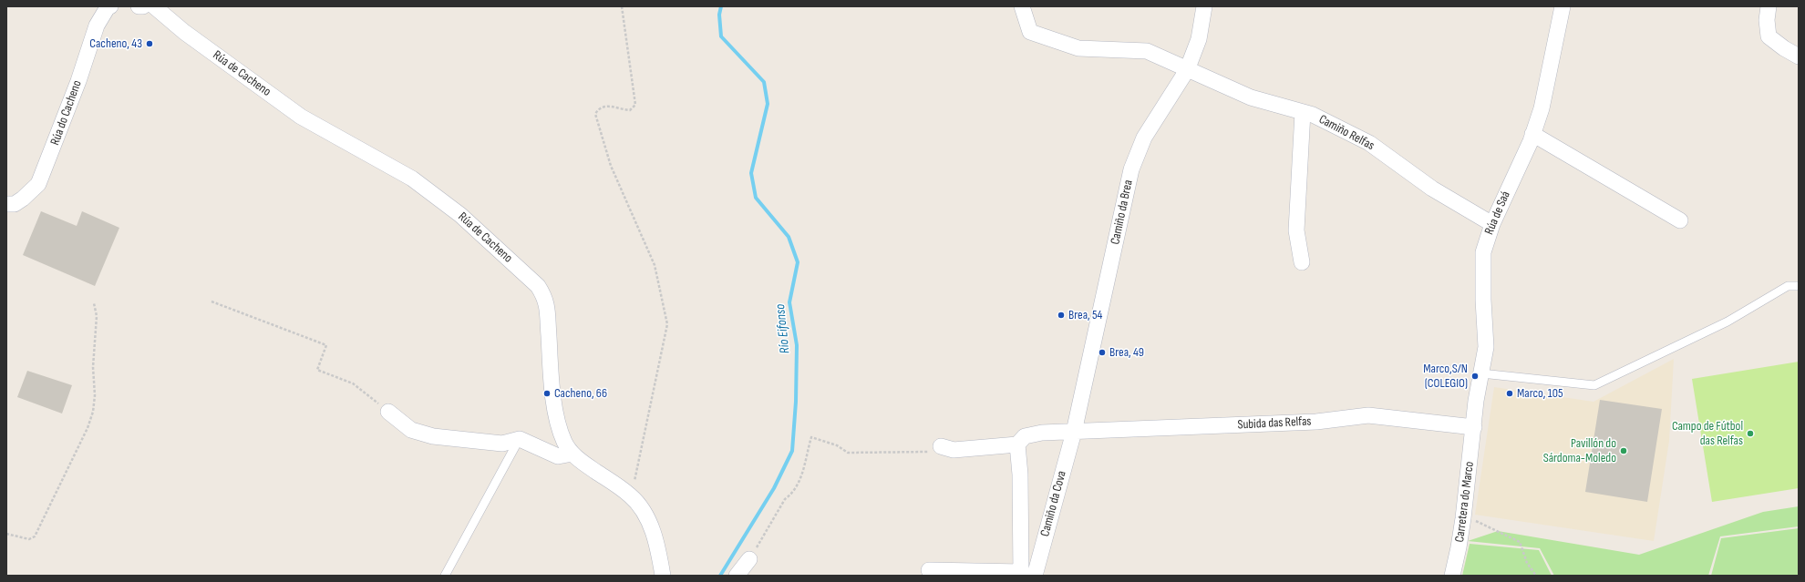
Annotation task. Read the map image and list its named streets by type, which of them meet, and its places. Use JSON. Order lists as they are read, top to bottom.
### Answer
{
  "streets": {
    "street": [
      "Rúa de Cacheno",
      "Rúa do Cacheno",
      "Camiño Relfas",
      "Camiño da Brea",
      "Rúa de Saá",
      "Subida das Relfas",
      "Carretera do Marco",
      "Camiño da Cova"
    ]
  },
  "crossings": [
    ["Camiño Relfas", "Camiño da Brea"],
    ["Camiño Relfas", "Rúa de Saá"],
    ["Camiño da Brea", "Subida das Relfas"],
    ["Camiño da Brea", "Camiño da Cova"],
    ["Rúa de Saá", "Subida das Relfas"],
    ["Rúa de Saá", "Carretera do Marco"],
    ["Subida das Relfas", "Carretera do Marco"],
    ["Subida das Relfas", "Camiño da Cova"]
  ],
  "water": ["Río Eifonso"],
  "places": [
    "Cacheno, 43",
    "Brea, 54",
    "Brea, 49",
    "Marco,S/N (COLEGIO)",
    "Cacheno, 66",
    "Marco, 105",
    "Campo de Fútbol das Relfas",
    "Pavillón do Sárdoma-Moledo"
  ]
}
